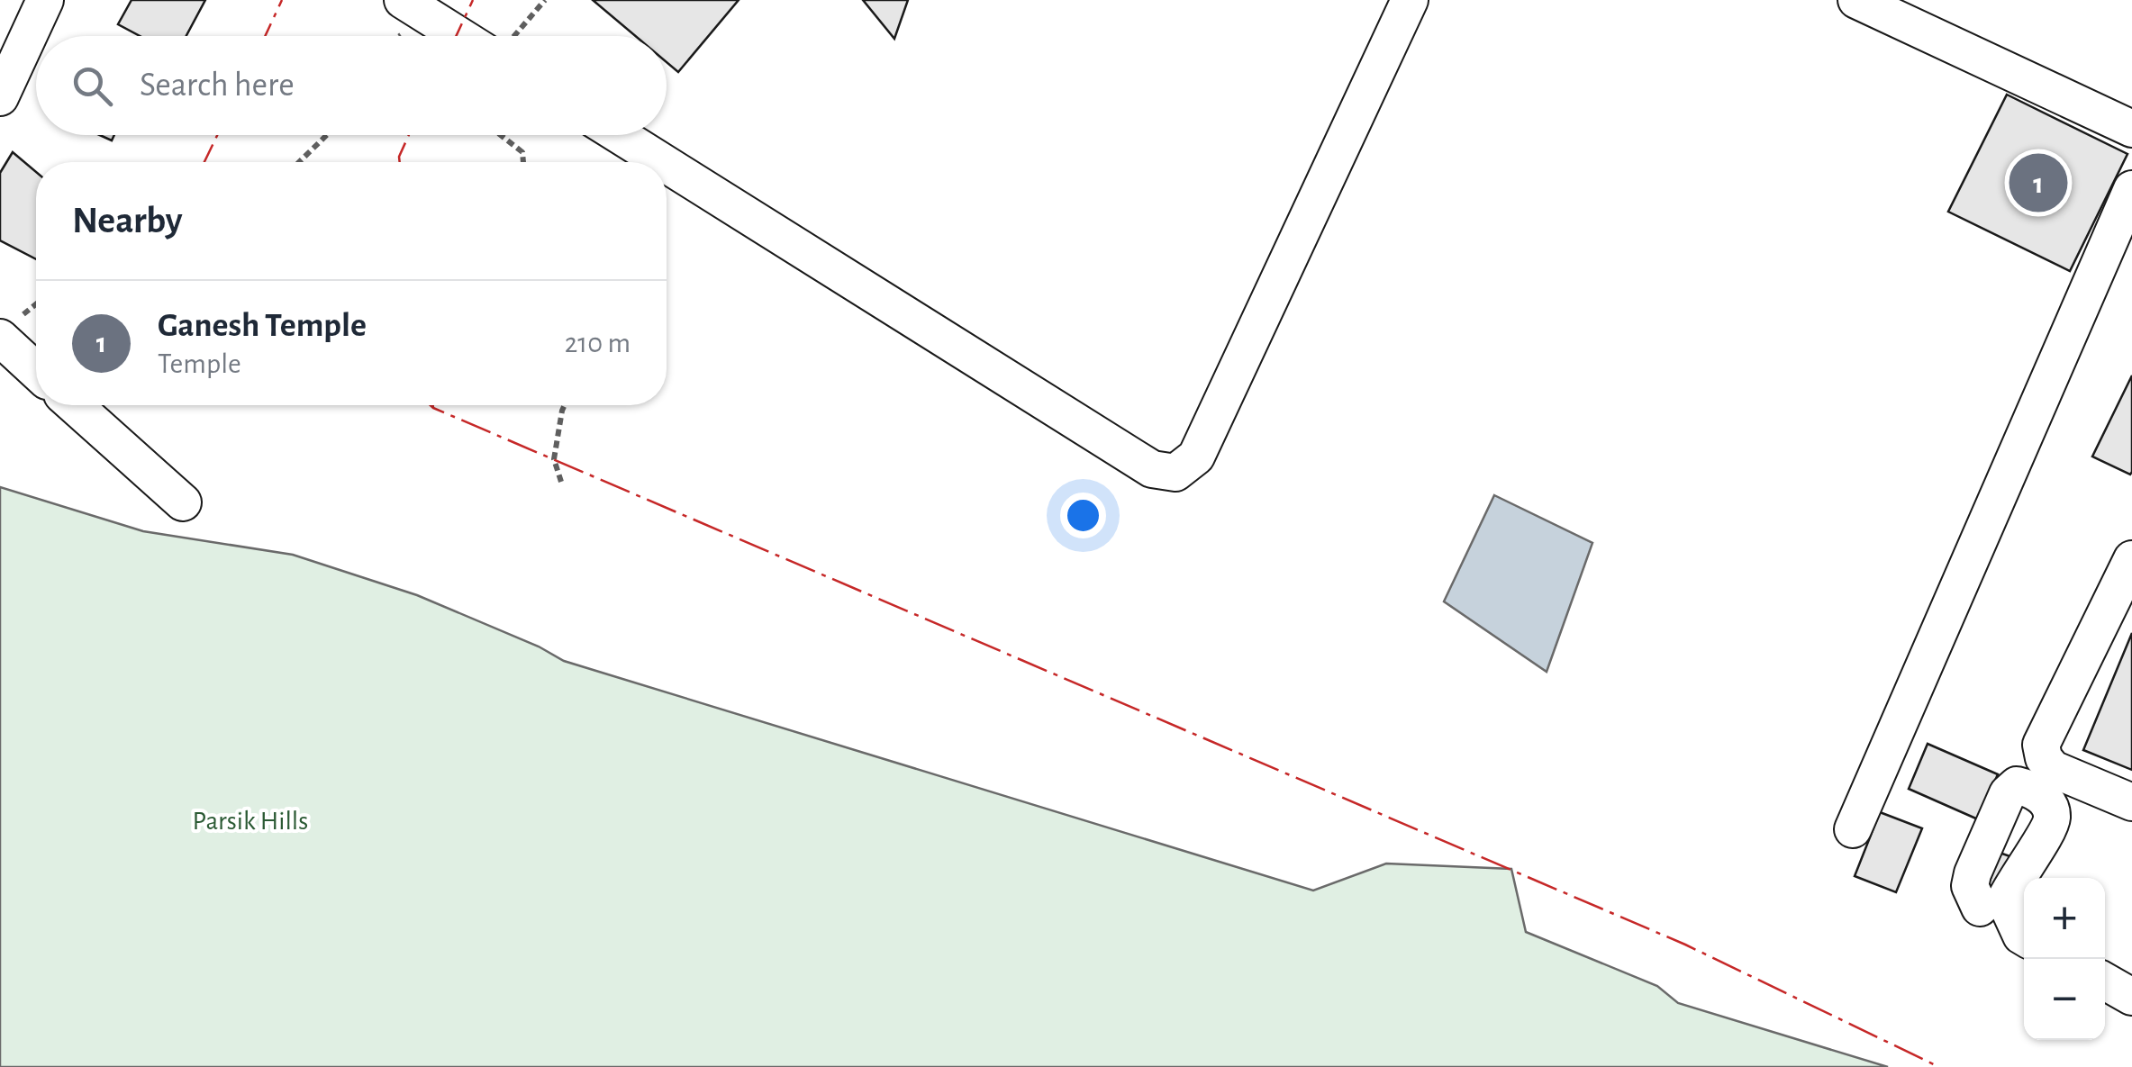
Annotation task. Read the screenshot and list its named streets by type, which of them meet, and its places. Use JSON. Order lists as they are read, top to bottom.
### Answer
{
  "parks": ["Parsik Hills"],
  "page": {
    "search": "Search here",
    "pins": "1",
    "heading": "Nearby",
    "list": [
      {
        "mark": "1",
        "name": "Ganesh Temple",
        "note": "Temple",
        "value": "210 m"
      }
    ],
    "map_buttons": ["+", "−"]
  }
}
